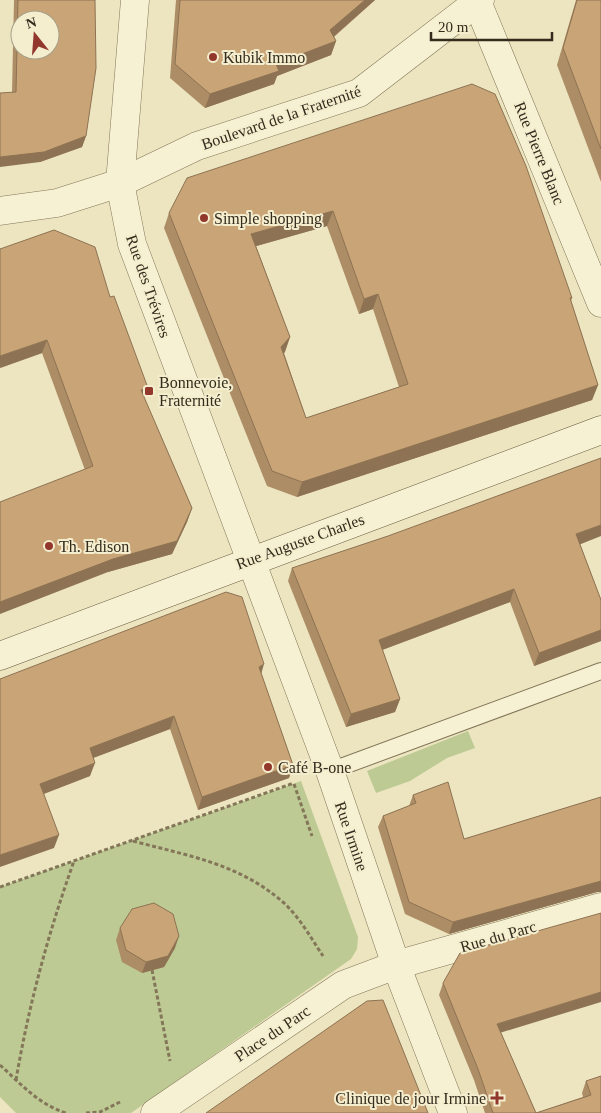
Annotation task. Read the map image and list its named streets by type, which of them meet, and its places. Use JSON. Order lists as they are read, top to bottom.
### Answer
{
  "streets": {
    "street": [
      "Boulevard de la Fraternité",
      "Rue Pierre Blanc",
      "Rue des Trévires",
      "Rue Auguste Charles",
      "Rue Irmine",
      "Rue du Parc",
      "Place du Parc"
    ]
  },
  "crossings": [
    ["Boulevard de la Fraternité", "Rue Pierre Blanc"],
    ["Boulevard de la Fraternité", "Rue des Trévires"],
    ["Rue des Trévires", "Rue Auguste Charles"],
    ["Rue des Trévires", "Rue Irmine"],
    ["Rue Auguste Charles", "Rue Irmine"],
    ["Rue Irmine", "Rue du Parc"],
    ["Rue Irmine", "Place du Parc"],
    ["Rue du Parc", "Place du Parc"]
  ],
  "places": {
    "other": [
      "Kubik Immo",
      "Simple shopping",
      "Th. Edison",
      "Café B-one"
    ],
    "transit": ["Bonnevoie, Fraternité"],
    "health": ["Clinique de jour Irmine"]
  },
  "scale_bar": "20 m",
  "north": "top"
}
